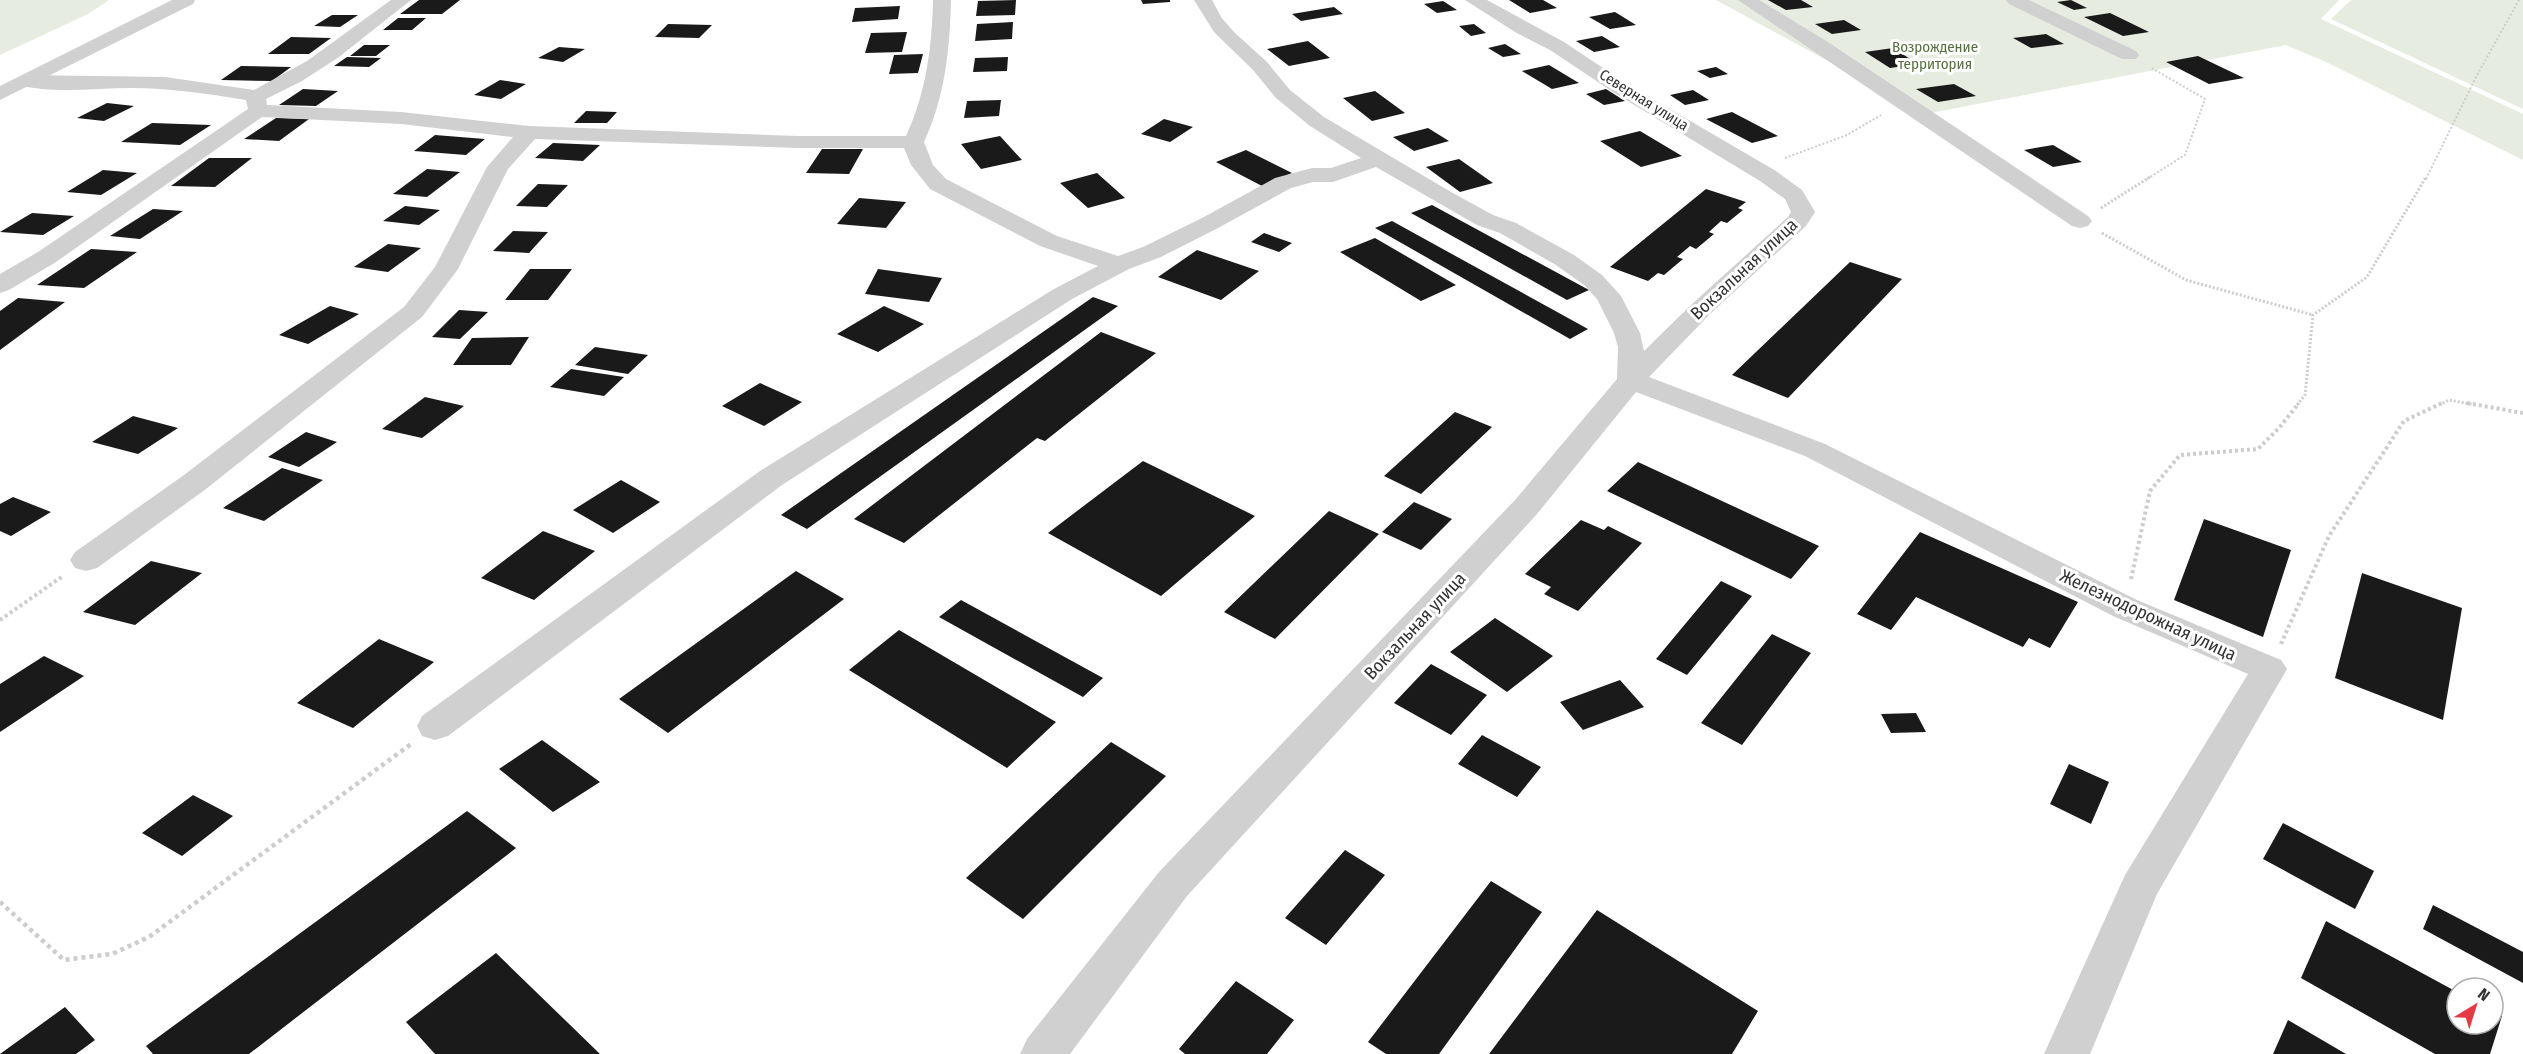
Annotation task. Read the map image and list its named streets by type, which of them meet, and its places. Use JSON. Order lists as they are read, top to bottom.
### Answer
{
  "streets": {
    "street": ["Северная улица", "Вокзальная улица", "Железнодорожная улица"]
  },
  "crossings": [
    ["Северная улица", "Вокзальная улица"],
    ["Вокзальная улица", "Железнодорожная улица"]
  ],
  "parks": ["Возрождение территория"],
  "north": "top right"
}
